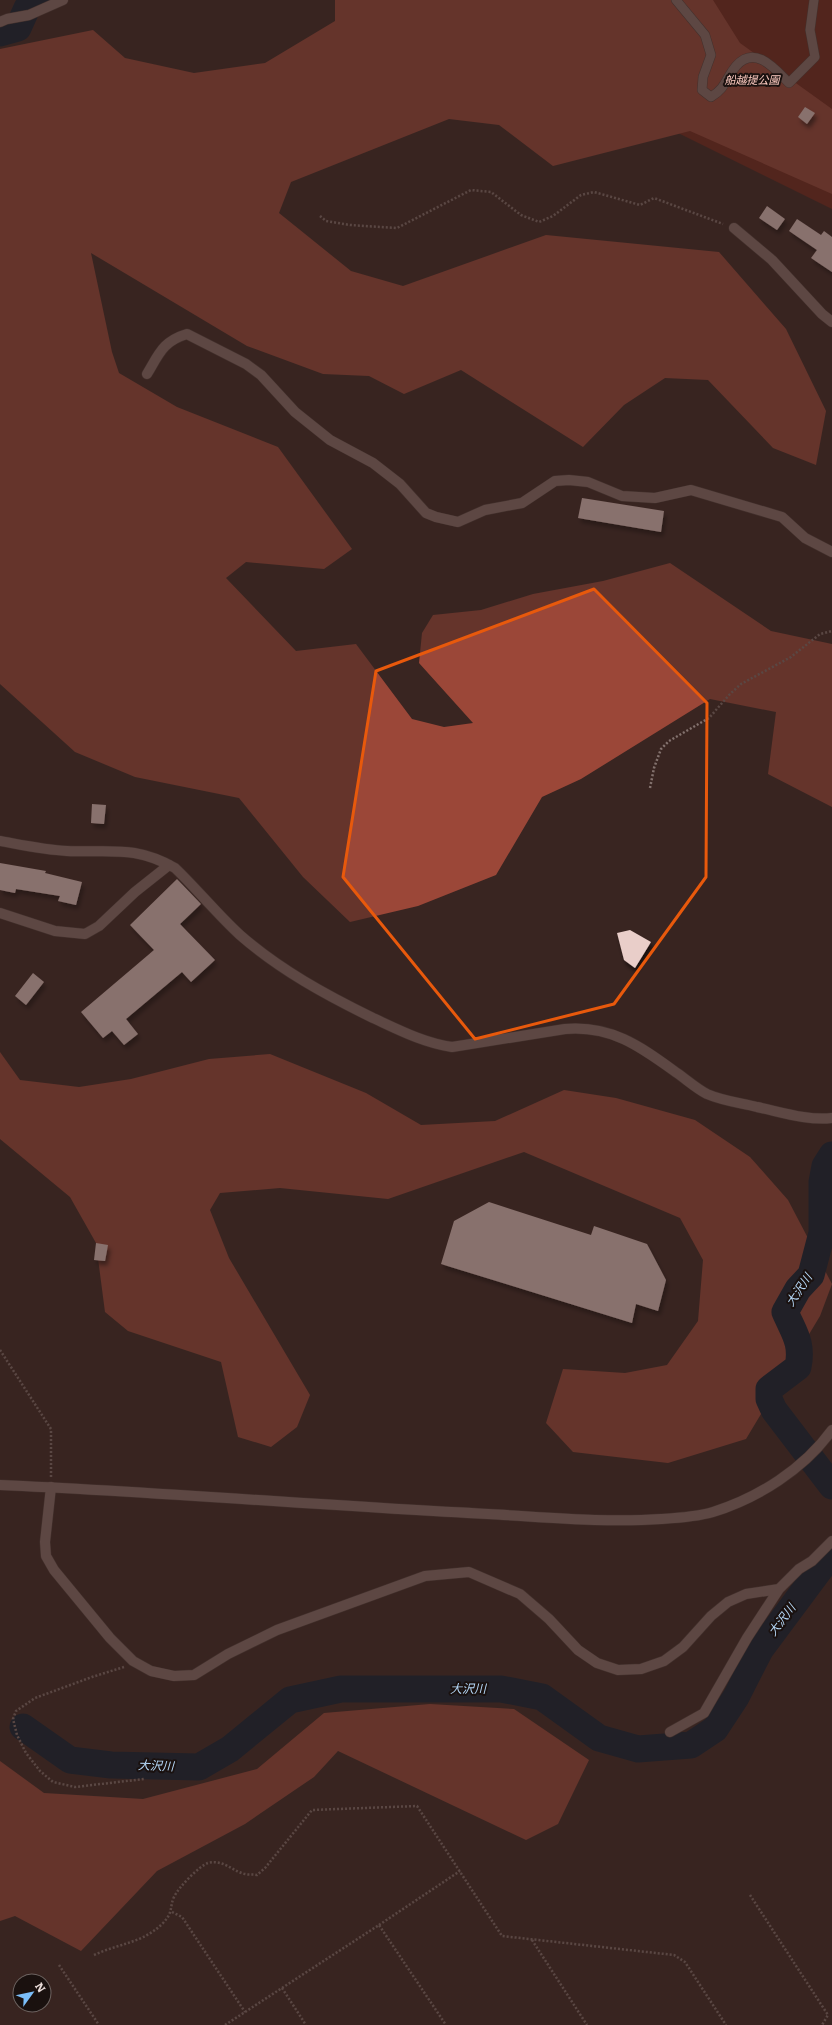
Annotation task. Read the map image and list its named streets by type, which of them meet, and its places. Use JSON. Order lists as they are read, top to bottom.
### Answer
{
  "water": ["大沢川"],
  "parks": ["船越提公園"],
  "north": "top right"
}
